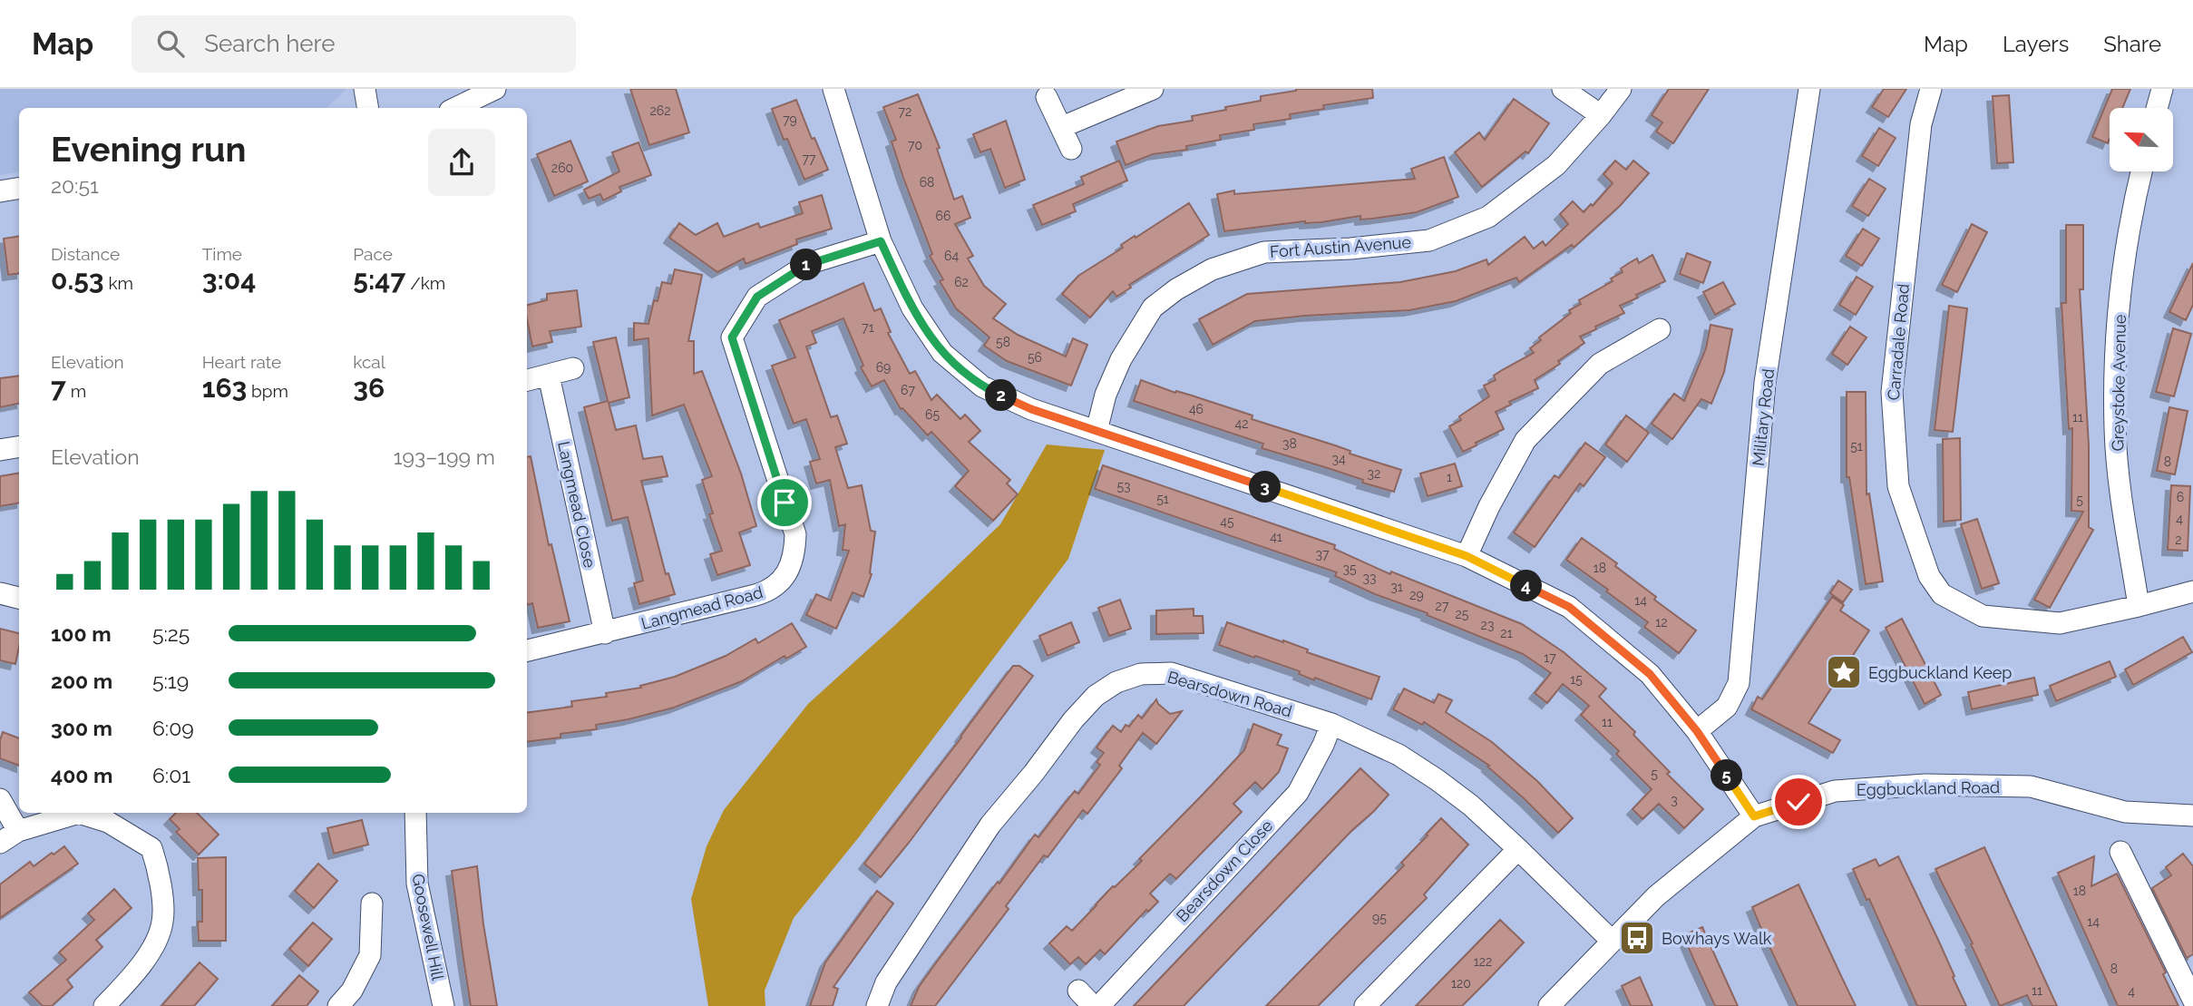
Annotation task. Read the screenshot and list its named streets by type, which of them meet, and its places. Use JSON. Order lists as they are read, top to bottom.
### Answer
{
  "streets": {
    "street": [
      "Fort Austin Avenue",
      "Carradale Road",
      "Greystoke Avenue",
      "Military Road",
      "Langmead Close",
      "Langmead Road",
      "Bearsdown Road",
      "Eggbuckland Road",
      "Bearsdown Close",
      "Goosewell Hill"
    ]
  },
  "crossings": [
    ["Carradale Road", "Greystoke Avenue"],
    ["Langmead Close", "Langmead Road"],
    ["Bearsdown Road", "Eggbuckland Road"],
    ["Bearsdown Road", "Bearsdown Close"]
  ],
  "places": {
    "place": ["Eggbuckland Keep"],
    "bus stop": ["Bowhays Walk"]
  },
  "house_numbers": [
    "262",
    "72",
    "79",
    "70",
    "77",
    "260",
    "68",
    "66",
    "64",
    "62",
    "71",
    "58",
    "56",
    "69",
    "67",
    "46",
    "65",
    "11",
    "42",
    "38",
    "51",
    "34",
    "8",
    "32",
    "1",
    "53",
    "6",
    "51",
    "5",
    "4",
    "45",
    "41",
    "2",
    "37",
    "18",
    "35",
    "33",
    "31",
    "29",
    "14",
    "27",
    "25",
    "12",
    "23",
    "21",
    "17",
    "15",
    "11",
    "5",
    "3",
    "18",
    "95",
    "14",
    "122",
    "8",
    "120",
    "11",
    "4"
  ],
  "north": "top left",
  "page": {
    "header": "Map",
    "search": "Search here",
    "nav": ["Map", "Layers", "Share"],
    "heading": ["Evening run", "20:51"],
    "stats": [
      ["Distance", "0.53 km"],
      ["Time", "3:04"],
      ["Pace", "5:47 /km"],
      ["Elevation", "7 m"],
      ["Heart rate", "163 bpm"],
      ["kcal", "36"]
    ],
    "pins": [
      "1",
      "2",
      "3",
      "4",
      "5"
    ],
    "chart": ["Elevation", "193–199 m"],
    "list": [
      {
        "name": "100 m",
        "note": "5:25"
      },
      {
        "name": "200 m",
        "note": "5:19"
      },
      {
        "name": "300 m",
        "note": "6:09"
      },
      {
        "name": "400 m",
        "note": "6:01"
      }
    ]
  }
}
